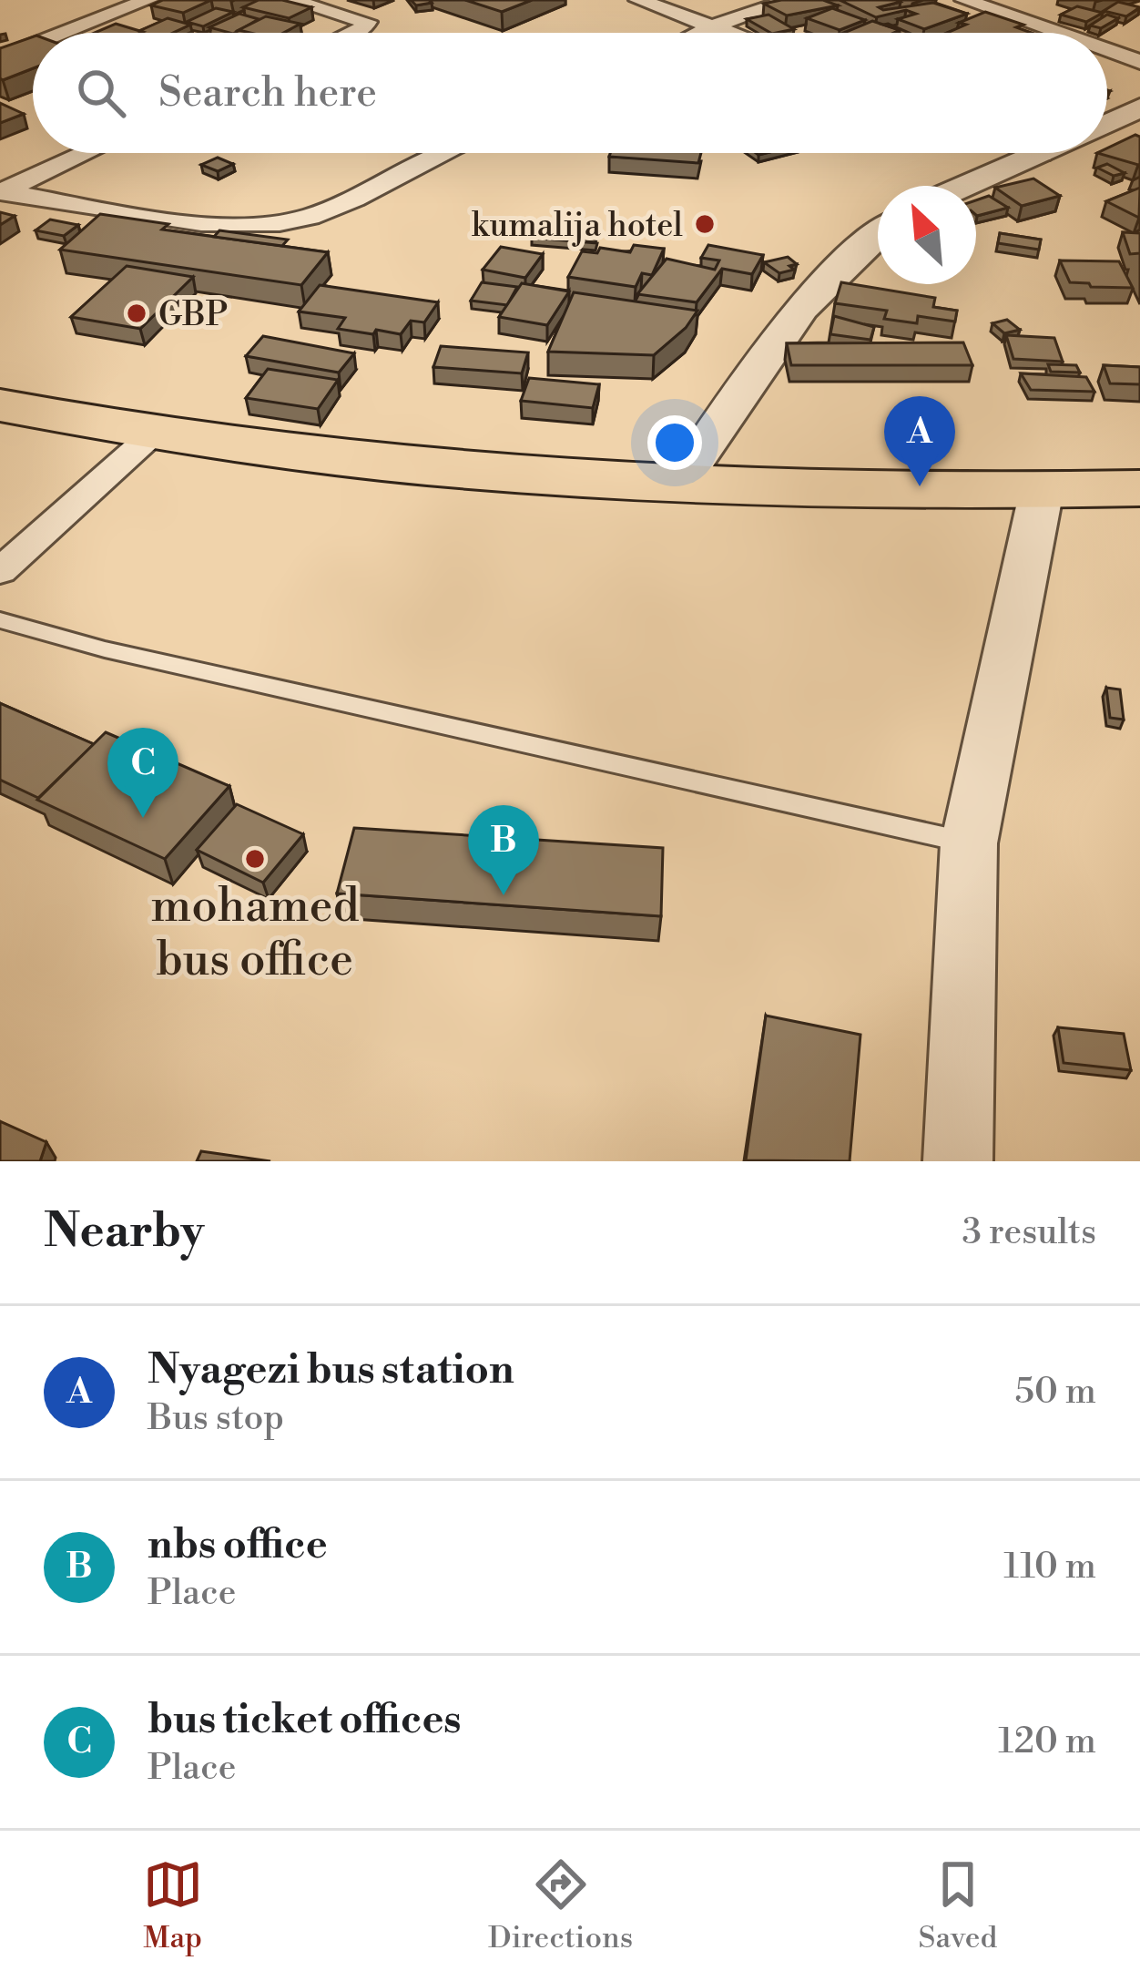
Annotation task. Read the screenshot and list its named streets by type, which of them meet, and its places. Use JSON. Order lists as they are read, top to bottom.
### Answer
{
  "places": ["kumalija hotel", "GBP", "mohamed bus office"],
  "north": "top left",
  "page": {
    "search": "Search here",
    "pins": ["A", "C", "B"],
    "heading": ["Nearby", "3 results"],
    "list": [
      {
        "mark": "A",
        "name": "Nyagezi bus station",
        "note": "Bus stop",
        "value": "50 m"
      },
      {
        "mark": "B",
        "name": "nbs office",
        "note": "Place",
        "value": "110 m"
      },
      {
        "mark": "C",
        "name": "bus ticket offices",
        "note": "Place",
        "value": "120 m"
      }
    ],
    "nav": ["Map", "Directions", "Saved"]
  }
}
